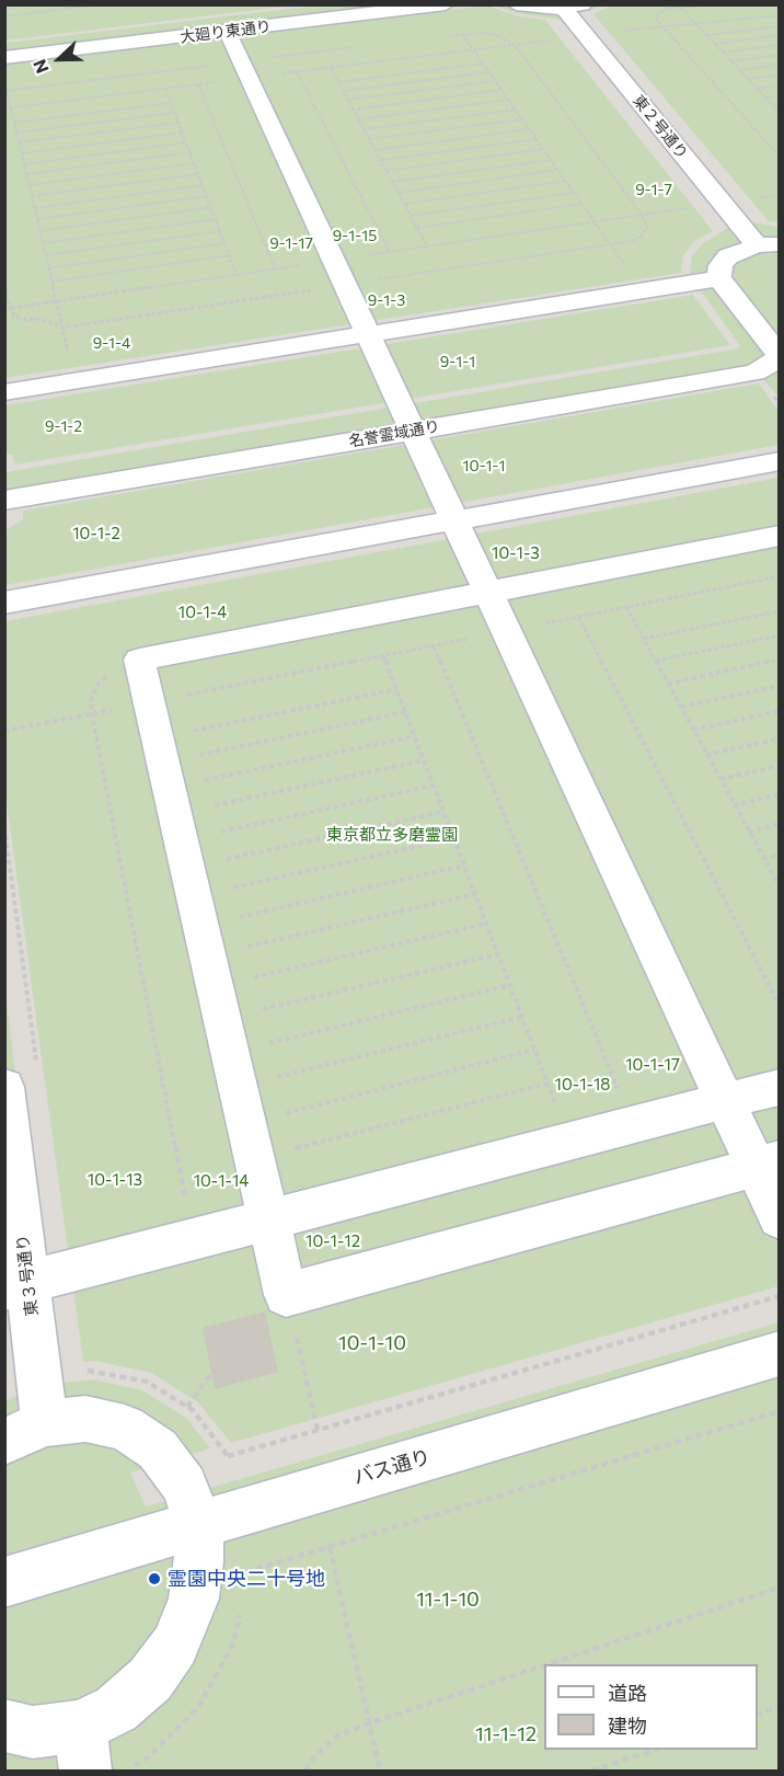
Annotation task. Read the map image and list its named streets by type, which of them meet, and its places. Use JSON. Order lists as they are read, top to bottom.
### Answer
{
  "streets": {
    "street": [
      "大廻り東通り",
      "東２号通り",
      "名誉霊域通り",
      "東３号通り",
      "バス通り"
    ]
  },
  "parks": [
    "9-1-7",
    "9-1-15",
    "9-1-17",
    "9-1-3",
    "9-1-4",
    "9-1-1",
    "9-1-2",
    "10-1-1",
    "10-1-2",
    "10-1-3",
    "10-1-4",
    "東京都立多磨霊園",
    "10-1-17",
    "10-1-18",
    "10-1-13",
    "10-1-14",
    "10-1-12",
    "10-1-10",
    "11-1-10",
    "11-1-12"
  ],
  "places": ["霊園中央二十号地"],
  "legend": ["道路", "建物"],
  "north": "left"
}
